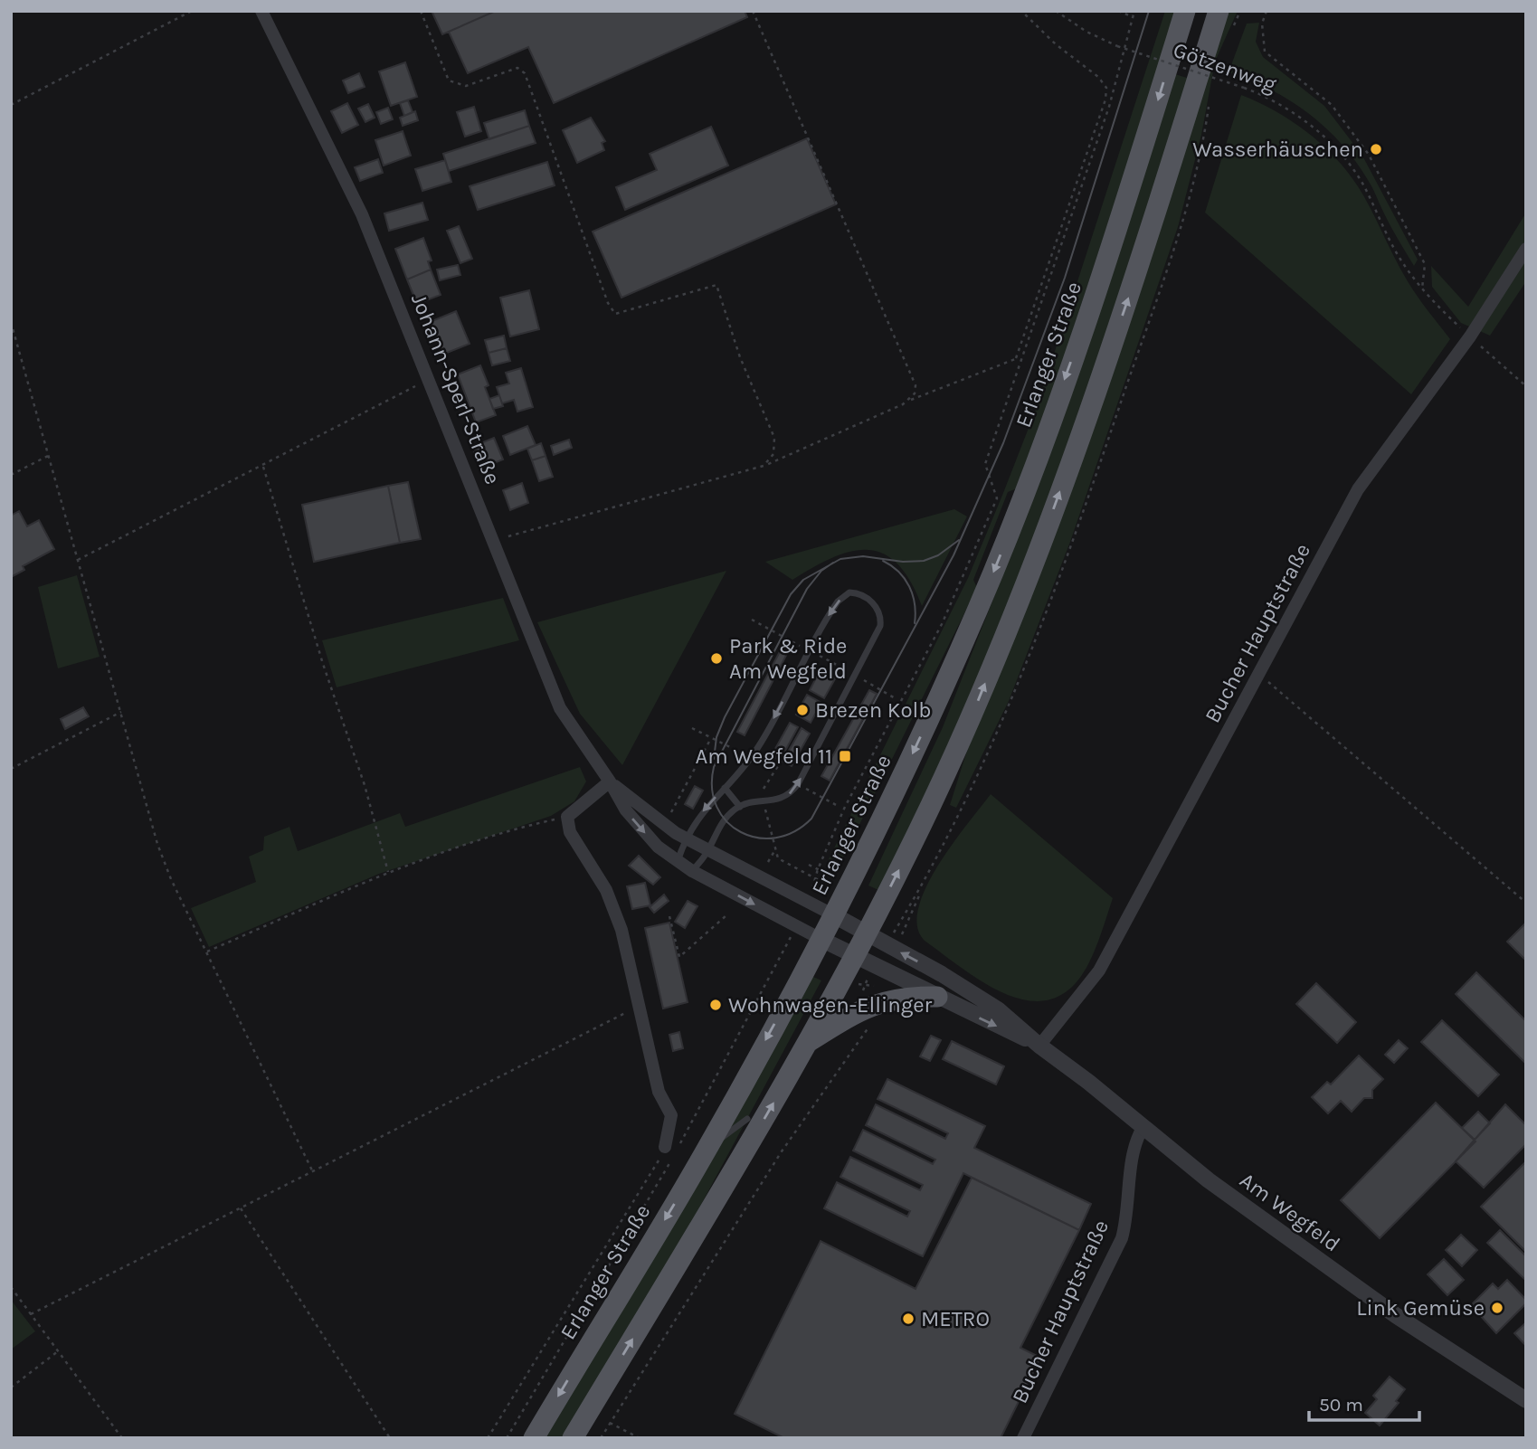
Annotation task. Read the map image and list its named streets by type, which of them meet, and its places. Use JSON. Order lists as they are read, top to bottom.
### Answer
{
  "streets": {
    "main road": ["Erlanger Straße"],
    "street": ["Johann-Sperl-Straße", "Bucher Hauptstraße", "Am Wegfeld"],
    "path": ["Götzenweg"]
  },
  "crossings": [
    ["Götzenweg", "Bucher Hauptstraße"],
    ["Erlanger Straße", "Johann-Sperl-Straße"],
    ["Erlanger Straße", "Am Wegfeld"],
    ["Johann-Sperl-Straße", "Am Wegfeld"],
    ["Bucher Hauptstraße", "Am Wegfeld"]
  ],
  "places": {
    "other": [
      "Wasserhäuschen",
      "Park & Ride Am Wegfeld",
      "Brezen Kolb",
      "Wohnwagen-Ellinger",
      "Link Gemüse",
      "METRO"
    ],
    "transit": ["Am Wegfeld 11"]
  },
  "scale_bar": "50 m"
}
